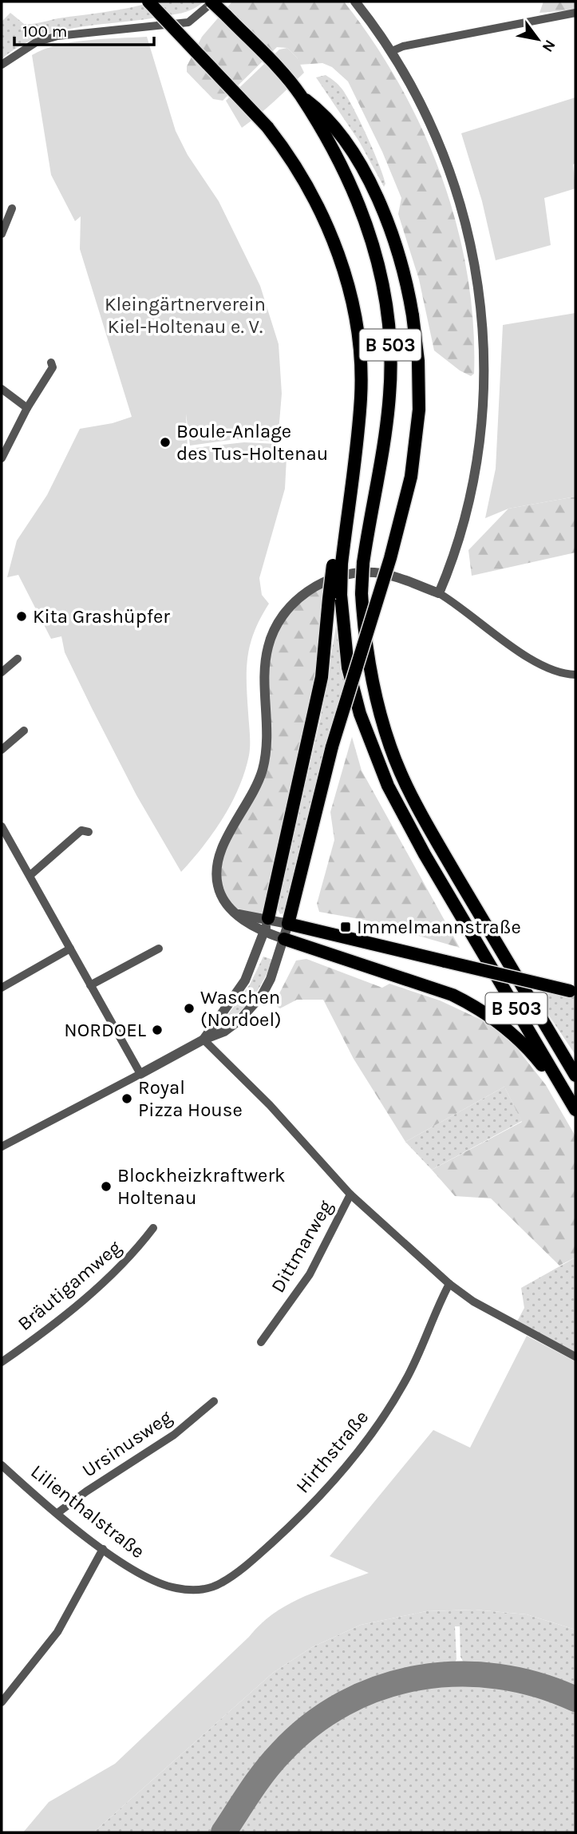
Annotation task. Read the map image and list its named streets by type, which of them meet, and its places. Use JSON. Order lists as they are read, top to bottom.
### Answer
{
  "streets": {
    "highway": ["B 503"],
    "street": [
      "Dittmarweg",
      "Bräutigamweg",
      "Ursinusweg",
      "Hirthstraße",
      "Lilienthalstraße"
    ]
  },
  "crossings": [
    ["Ursinusweg", "Lilienthalstraße"],
    ["Hirthstraße", "Lilienthalstraße"]
  ],
  "parks": ["Kleingärtnerverein Kiel-Holtenau e. V."],
  "places": {
    "other": [
      "Boule-Anlage des Tus-Holtenau",
      "Kita Grashüpfer",
      "Waschen (Nordoel)",
      "NORDOEL",
      "Royal Pizza House",
      "Blockheizkraftwerk Holtenau"
    ],
    "transit": ["Immelmannstraße"]
  },
  "scale_bar": "100 m",
  "north": "bottom right"
}
